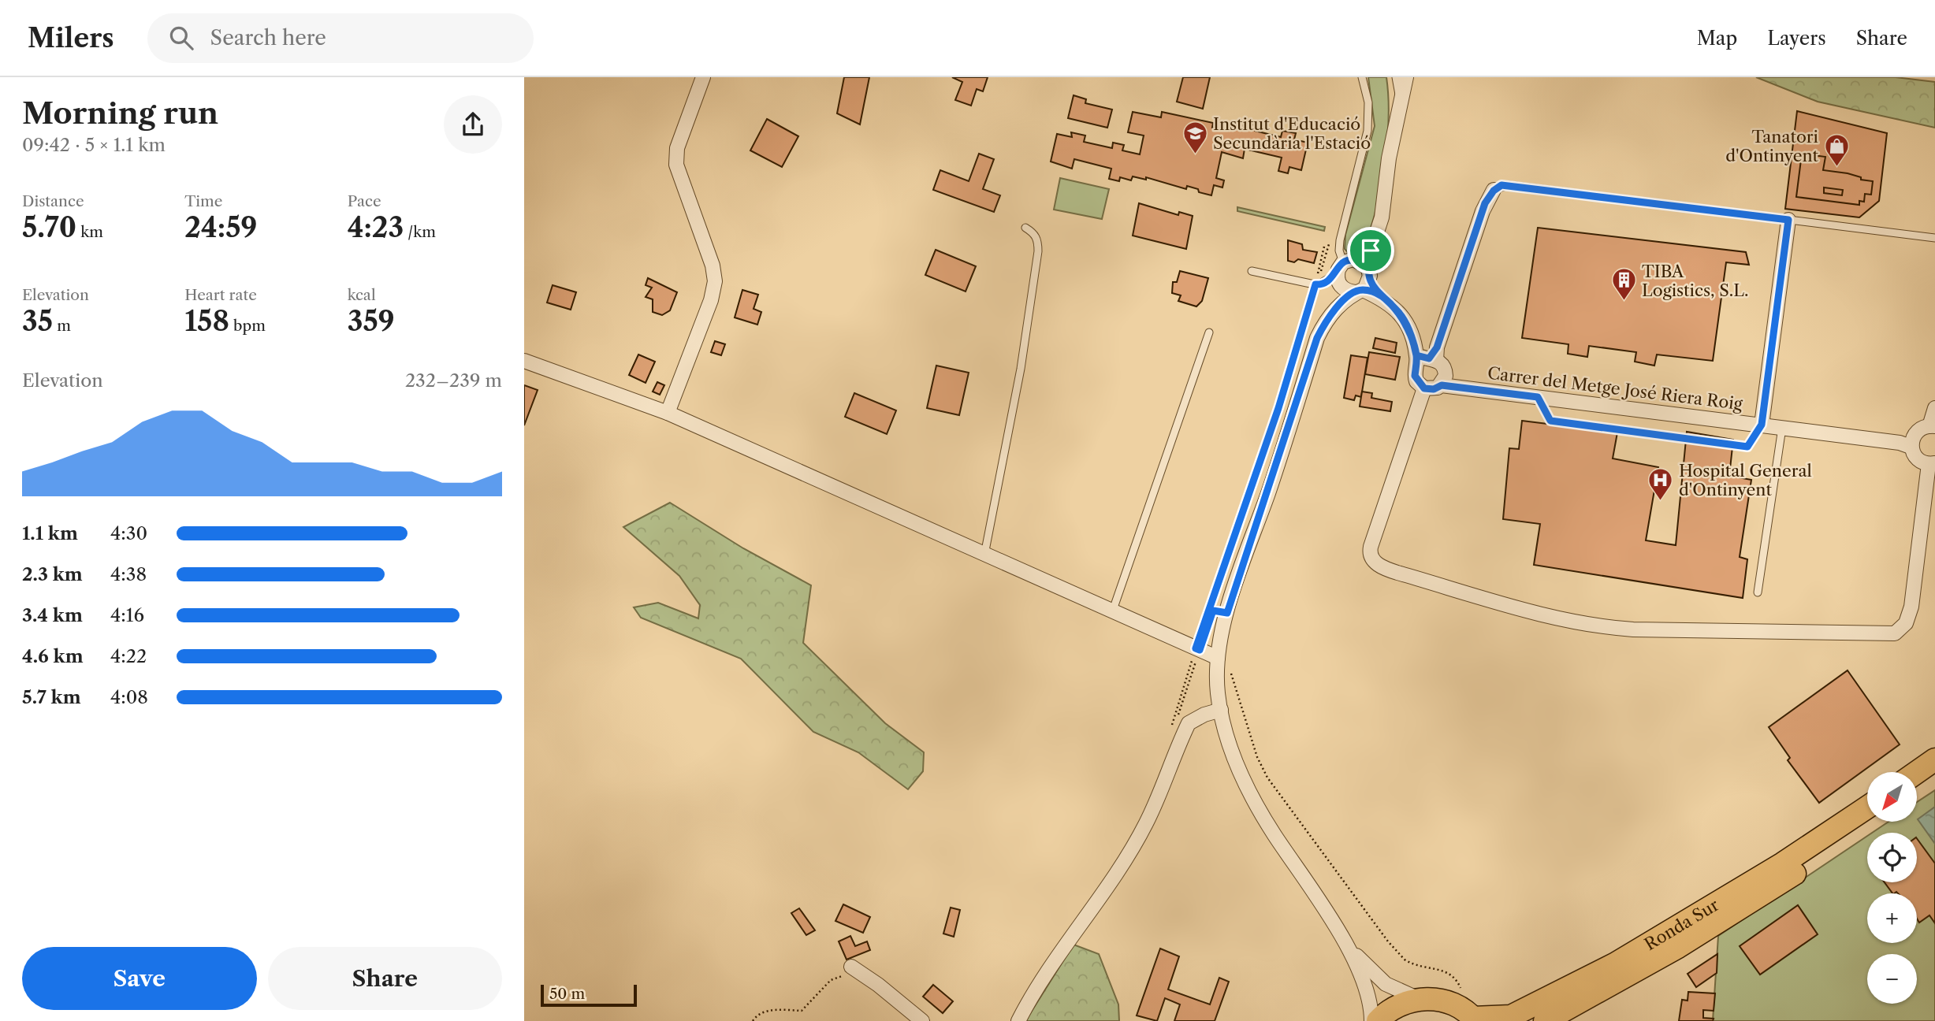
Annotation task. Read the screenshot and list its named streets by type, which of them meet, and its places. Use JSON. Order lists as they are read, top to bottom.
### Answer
{
  "streets": {
    "main road": ["Ronda Sur"],
    "street": ["Carrer del Metge José Riera Roig"]
  },
  "places": {
    "school or university": ["Institut d'Educació Secundària l'Estació"],
    "shop": ["Tanatori d'Ontinyent"],
    "building": ["TIBA Logistics, S.L."],
    "hospital": ["Hospital General d'Ontinyent"]
  },
  "scale_bar": "50 m",
  "north": "bottom left",
  "page": {
    "header": "Milers",
    "search": "Search here",
    "nav": ["Map", "Layers", "Share"],
    "heading": ["Morning run", "09:42 · 5 × 1.1 km"],
    "stats": [
      ["Distance", "5.70 km"],
      ["Time", "24:59"],
      ["Pace", "4:23 /km"],
      ["Elevation", "35 m"],
      ["Heart rate", "158 bpm"],
      ["kcal", "359"]
    ],
    "chart": ["Elevation", "232–239 m"],
    "list": [
      {
        "name": "1.1 km",
        "note": "4:30"
      },
      {
        "name": "2.3 km",
        "note": "4:38"
      },
      {
        "name": "3.4 km",
        "note": "4:16"
      },
      {
        "name": "4.6 km",
        "note": "4:22"
      },
      {
        "name": "5.7 km",
        "note": "4:08"
      }
    ],
    "map_buttons": ["+", "−"],
    "buttons": ["Save", "Share"],
    "scale": "50 m"
  }
}
